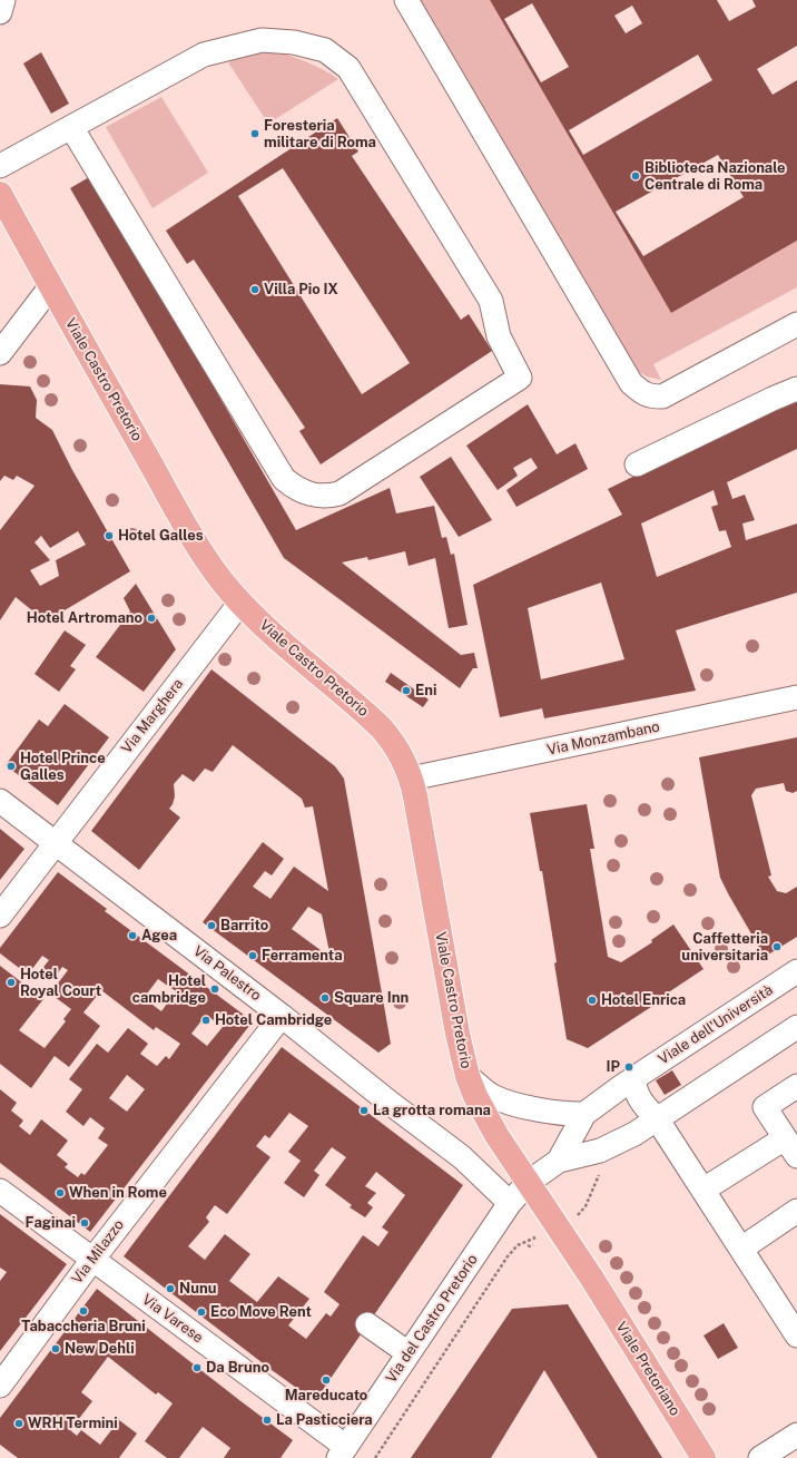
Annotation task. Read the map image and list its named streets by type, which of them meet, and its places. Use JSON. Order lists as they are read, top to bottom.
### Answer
{
  "streets": {
    "main road": ["Viale Castro Pretorio", "Viale Pretoriano"],
    "street": [
      "Via Marghera",
      "Via Monzambano",
      "Via Palestro",
      "Viale dell'Università",
      "Via Milazzo",
      "Via Varese",
      "Via del Castro Pretorio"
    ]
  },
  "crossings": [
    ["Viale Castro Pretorio", "Via Marghera"],
    ["Viale Castro Pretorio", "Via Monzambano"],
    ["Viale Castro Pretorio", "Viale dell'Università"],
    ["Viale Castro Pretorio", "Via del Castro Pretorio"],
    ["Viale Castro Pretorio", "Viale Pretoriano"],
    ["Via Marghera", "Via Palestro"],
    ["Via Palestro", "Via Milazzo"],
    ["Via Palestro", "Via del Castro Pretorio"],
    ["Viale dell'Università", "Via del Castro Pretorio"],
    ["Via Milazzo", "Via Varese"],
    ["Via Varese", "Via del Castro Pretorio"]
  ],
  "places": [
    "Foresteria militare di Roma",
    "Biblioteca Nazionale Centrale di Roma",
    "Villa Pio IX",
    "Hotel Galles",
    "Hotel Artromano",
    "Eni",
    "Hotel Prince Galles",
    "Barrito",
    "Agea",
    "Caffetteria universitaria",
    "Ferramenta",
    "Hotel Royal Court",
    "Hotel cambridge",
    "Square Inn",
    "Hotel Enrica",
    "Hotel Cambridge",
    "IP",
    "La grotta romana",
    "When in Rome",
    "Faginai",
    "Nunu",
    "Tabaccheria Bruni",
    "Eco Move Rent",
    "New Dehli",
    "Da Bruno",
    "Mareducato",
    "La Pasticciera",
    "WRH Termini"
  ]
}
